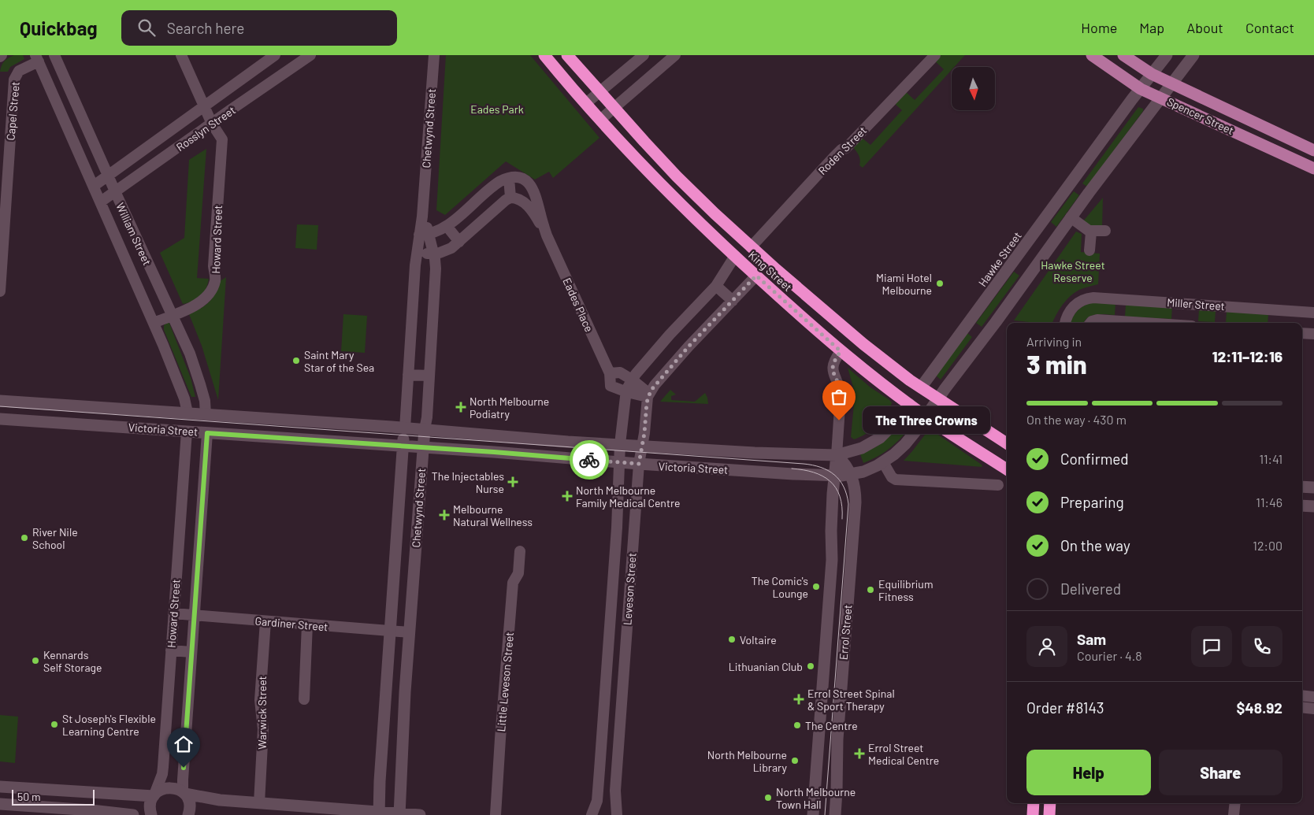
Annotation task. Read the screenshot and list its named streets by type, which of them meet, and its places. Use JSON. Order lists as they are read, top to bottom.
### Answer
{
  "streets": {
    "highway": ["Hawke Street", "King Street"],
    "main road": ["Spencer Street"],
    "street": [
      "Capel Street",
      "Rosslyn Street",
      "Chetwynd Street",
      "Roden Street",
      "William Street",
      "Howard Street",
      "Miller Street",
      "Eades Place",
      "Victoria Street",
      "Leveson Street",
      "Gardiner Street",
      "Errol Street",
      "Little Leveson Street",
      "Warwick Street"
    ]
  },
  "crossings": [
    ["Capel Street", "William Street"],
    ["Spencer Street", "Hawke Street"],
    ["Rosslyn Street", "William Street"],
    ["Rosslyn Street", "Howard Street"],
    ["Chetwynd Street", "Victoria Street"],
    ["Chetwynd Street", "Gardiner Street"],
    ["Roden Street", "King Street"],
    ["William Street", "Howard Street"],
    ["William Street", "Victoria Street"],
    ["Howard Street", "Victoria Street"],
    ["Howard Street", "Gardiner Street"],
    ["Hawke Street", "King Street"],
    ["Hawke Street", "Victoria Street"],
    ["Hawke Street", "Errol Street"],
    ["King Street", "Errol Street"],
    ["Victoria Street", "Leveson Street"],
    ["Victoria Street", "Errol Street"],
    ["Gardiner Street", "Warwick Street"]
  ],
  "parks": ["Eades Park", "Hawke Street Reserve"],
  "places": {
    "other": [
      "Miami Hotel Melbourne",
      "Saint Mary Star of the Sea",
      "The Three Crowns",
      "River Nile School",
      "The Comic's Lounge",
      "Equilibrium Fitness",
      "Voltaire",
      "Kennards Self Storage",
      "Lithuanian Club",
      "St Joseph's Flexible Learning Centre",
      "The Centre",
      "North Melbourne Library",
      "North Melbourne Town Hall"
    ],
    "health": [
      "North Melbourne Podiatry",
      "The Injectables Nurse",
      "North Melbourne Family Medical Centre",
      "Melbourne Natural Wellness",
      "Errol Street Spinal & Sport Therapy",
      "Errol Street Medical Centre"
    ]
  },
  "scale_bar": "50 m",
  "north": "bottom",
  "page": {
    "header": "Quickbag",
    "search": "Search here",
    "nav": [
      "Home",
      "Map",
      "About",
      "Contact"
    ],
    "heading": ["3 min", "Arriving in", "12:11–12:16"],
    "panel": [
      "Sam",
      "Courier · 4.8",
      "Order #8143",
      "$48.92"
    ],
    "bar": "On the way · 430 m",
    "bubble": "The Three Crowns",
    "list": [
      ["Confirmed", "11:41"],
      ["Preparing", "11:46"],
      ["On the way", "12:00"],
      "Delivered"
    ],
    "buttons": ["Help", "Share"],
    "scale": "50 m"
  }
}
